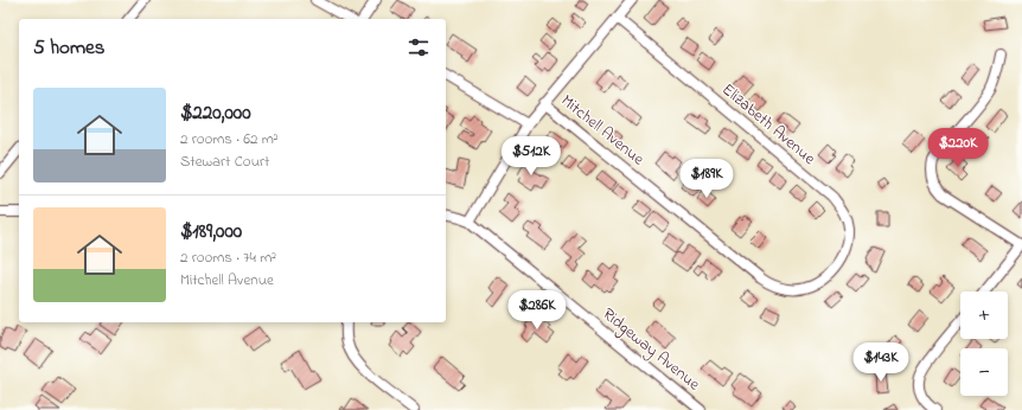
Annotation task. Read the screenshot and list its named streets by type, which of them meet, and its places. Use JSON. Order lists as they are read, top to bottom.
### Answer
{
  "streets": {
    "street": ["Elizabeth Avenue", "Mitchell Avenue", "Ridgeway Avenue"]
  },
  "crossings": [
    ["Elizabeth Avenue", "Mitchell Avenue"]
  ],
  "page": {
    "heading": "5 homes",
    "list": [
      {
        "name": "$220,000",
        "note": "2 rooms · 62 m² · Stewart Court"
      },
      {
        "name": "$189,000",
        "note": "2 rooms · 74 m² · Mitchell Avenue"
      }
    ],
    "price": [
      "$220K",
      "$512K",
      "$189K",
      "$286K",
      "$143K"
    ],
    "map_buttons": ["+", "−"]
  }
}
